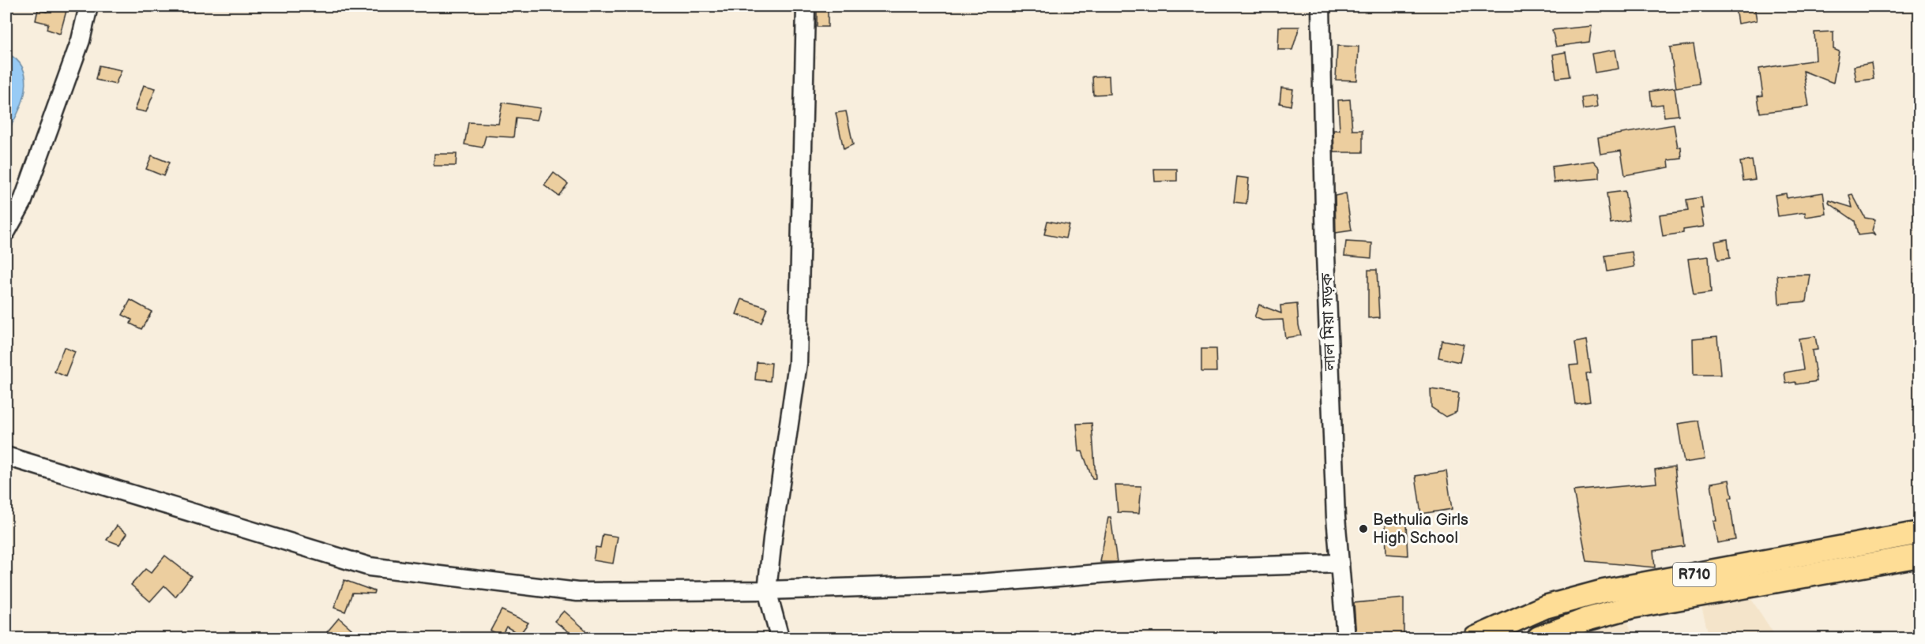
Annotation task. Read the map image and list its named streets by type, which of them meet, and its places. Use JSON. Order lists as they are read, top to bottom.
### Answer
{
  "streets": {
    "main road": ["R710"],
    "street": ["লাল মিয়া সড়ক"]
  },
  "places": ["Bethulia Girls High School"]
}
